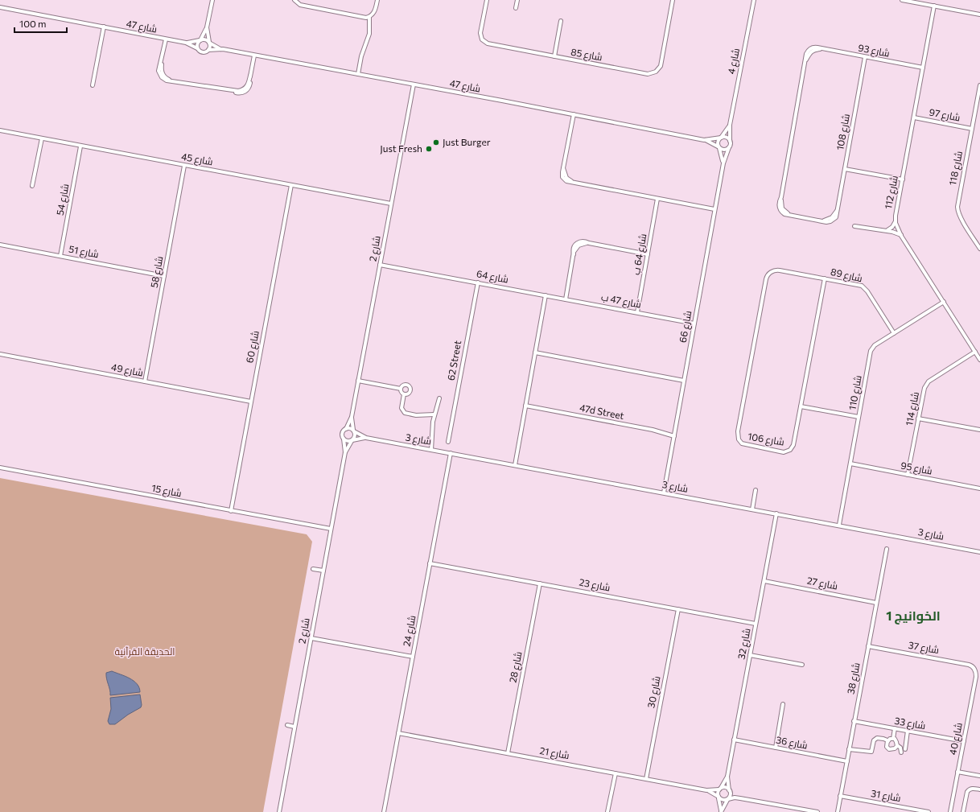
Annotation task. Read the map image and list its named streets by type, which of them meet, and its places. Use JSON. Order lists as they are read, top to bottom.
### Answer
{
  "streets": {
    "street": [
      "شارع 47",
      "شارع 93",
      "شارع 85",
      "شارع 4",
      "شارع 97",
      "شارع 108",
      "شارع 45",
      "شارع 118",
      "شارع 112",
      "شارع 54",
      "شارع 2",
      "شارع 51",
      "شارع 64 ب",
      "شارع 58",
      "شارع 89",
      "شارع 64",
      "شارع 47 ب",
      "شارع 66",
      "شارع 60",
      "62 Street",
      "شارع 49",
      "شارع 110",
      "شارع 114",
      "47d Street",
      "شارع 3",
      "شارع 106",
      "شارع 95",
      "شارع 15",
      "شارع 27",
      "شارع 23",
      "شارع 24",
      "شارع 32",
      "شارع 37",
      "شارع 28",
      "شارع 38",
      "شارع 30",
      "شارع 33",
      "شارع 40",
      "شارع 36",
      "شارع 21",
      "شارع 31"
    ]
  },
  "crossings": [
    ["شارع 47", "شارع 4"],
    ["شارع 47", "شارع 2"],
    ["شارع 47", "شارع 66"],
    ["شارع 93", "شارع 108"],
    ["شارع 93", "شارع 112"],
    ["شارع 4", "شارع 66"],
    ["شارع 97", "شارع 118"],
    ["شارع 97", "شارع 112"],
    ["شارع 45", "شارع 54"],
    ["شارع 45", "شارع 2"],
    ["شارع 45", "شارع 58"],
    ["شارع 45", "شارع 60"],
    ["شارع 112", "شارع 110"],
    ["شارع 112", "شارع 114"],
    ["شارع 54", "شارع 51"],
    ["شارع 2", "شارع 64"],
    ["شارع 2", "شارع 3"],
    ["شارع 2", "شارع 15"],
    ["شارع 51", "شارع 58"],
    ["شارع 64 ب", "شارع 47 ب"],
    ["شارع 58", "شارع 49"],
    ["شارع 89", "شارع 110"],
    ["شارع 89", "شارع 106"],
    ["شارع 64", "شارع 47 ب"],
    ["شارع 64", "62 Street"],
    ["شارع 47 ب", "شارع 66"],
    ["شارع 66", "47d Street"],
    ["شارع 66", "شارع 3"],
    ["شارع 60", "شارع 49"],
    ["شارع 60", "شارع 15"],
    ["شارع 110", "شارع 3"],
    ["شارع 110", "شارع 95"],
    ["شارع 114", "شارع 95"],
    ["شارع 3", "شارع 24"],
    ["شارع 3", "شارع 32"],
    ["شارع 27", "شارع 32"],
    ["شارع 27", "شارع 38"],
    ["شارع 23", "شارع 24"],
    ["شارع 23", "شارع 32"],
    ["شارع 23", "شارع 28"],
    ["شارع 23", "شارع 30"],
    ["شارع 24", "شارع 21"],
    ["شارع 32", "شارع 36"],
    ["شارع 32", "شارع 21"],
    ["شارع 37", "شارع 38"],
    ["شارع 37", "شارع 40"],
    ["شارع 28", "شارع 21"],
    ["شارع 38", "شارع 33"],
    ["شارع 38", "شارع 36"],
    ["شارع 38", "شارع 31"],
    ["شارع 30", "شارع 21"],
    ["شارع 33", "شارع 40"]
  ],
  "districts": ["الخوانيج 1"],
  "parks": ["الحديقة القرآنية"],
  "places": ["Just Burger", "Just Fresh"],
  "scale_bar": "100 m"
}
